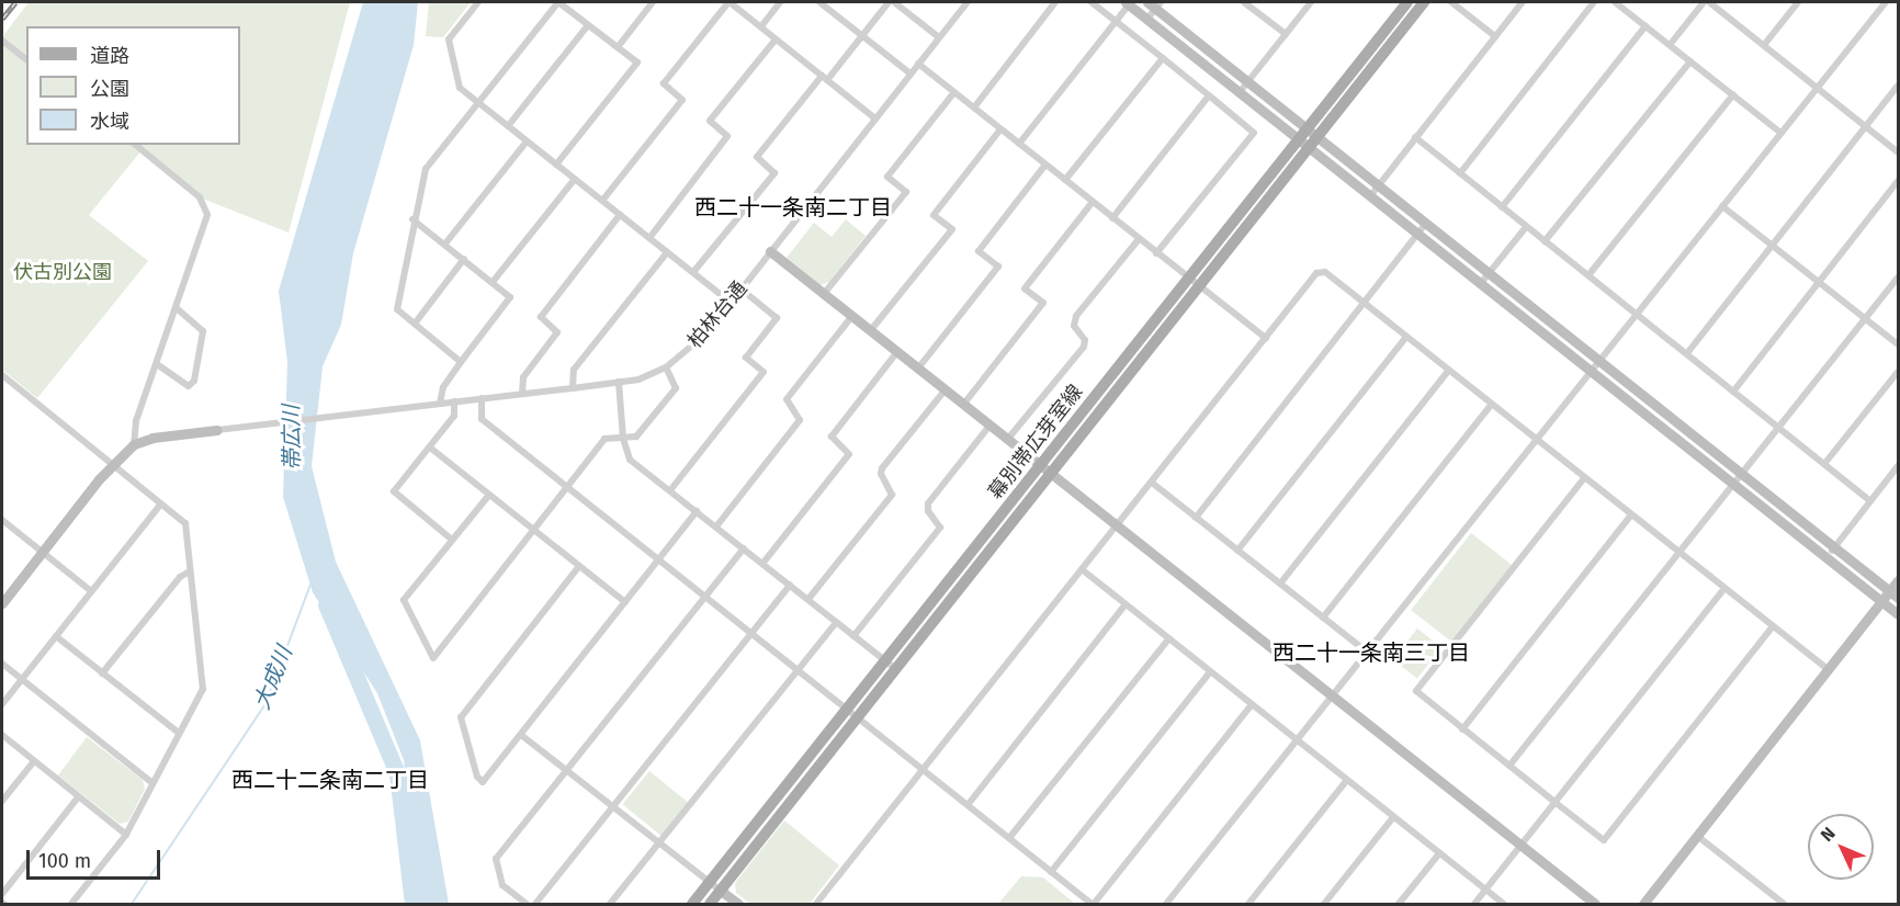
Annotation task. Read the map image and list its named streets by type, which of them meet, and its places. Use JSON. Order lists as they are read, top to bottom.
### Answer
{
  "streets": {
    "main road": ["幕別帯広芽室線"],
    "street": ["柏林台通"]
  },
  "districts": ["西二十一条南二丁目", "西二十一条南三丁目", "西二十二条南二丁目"],
  "water": ["帯広川", "大成川"],
  "parks": ["伏古別公園"],
  "legend": ["道路", "公園", "水域"],
  "scale_bar": "100 m",
  "north": "top left"
}
